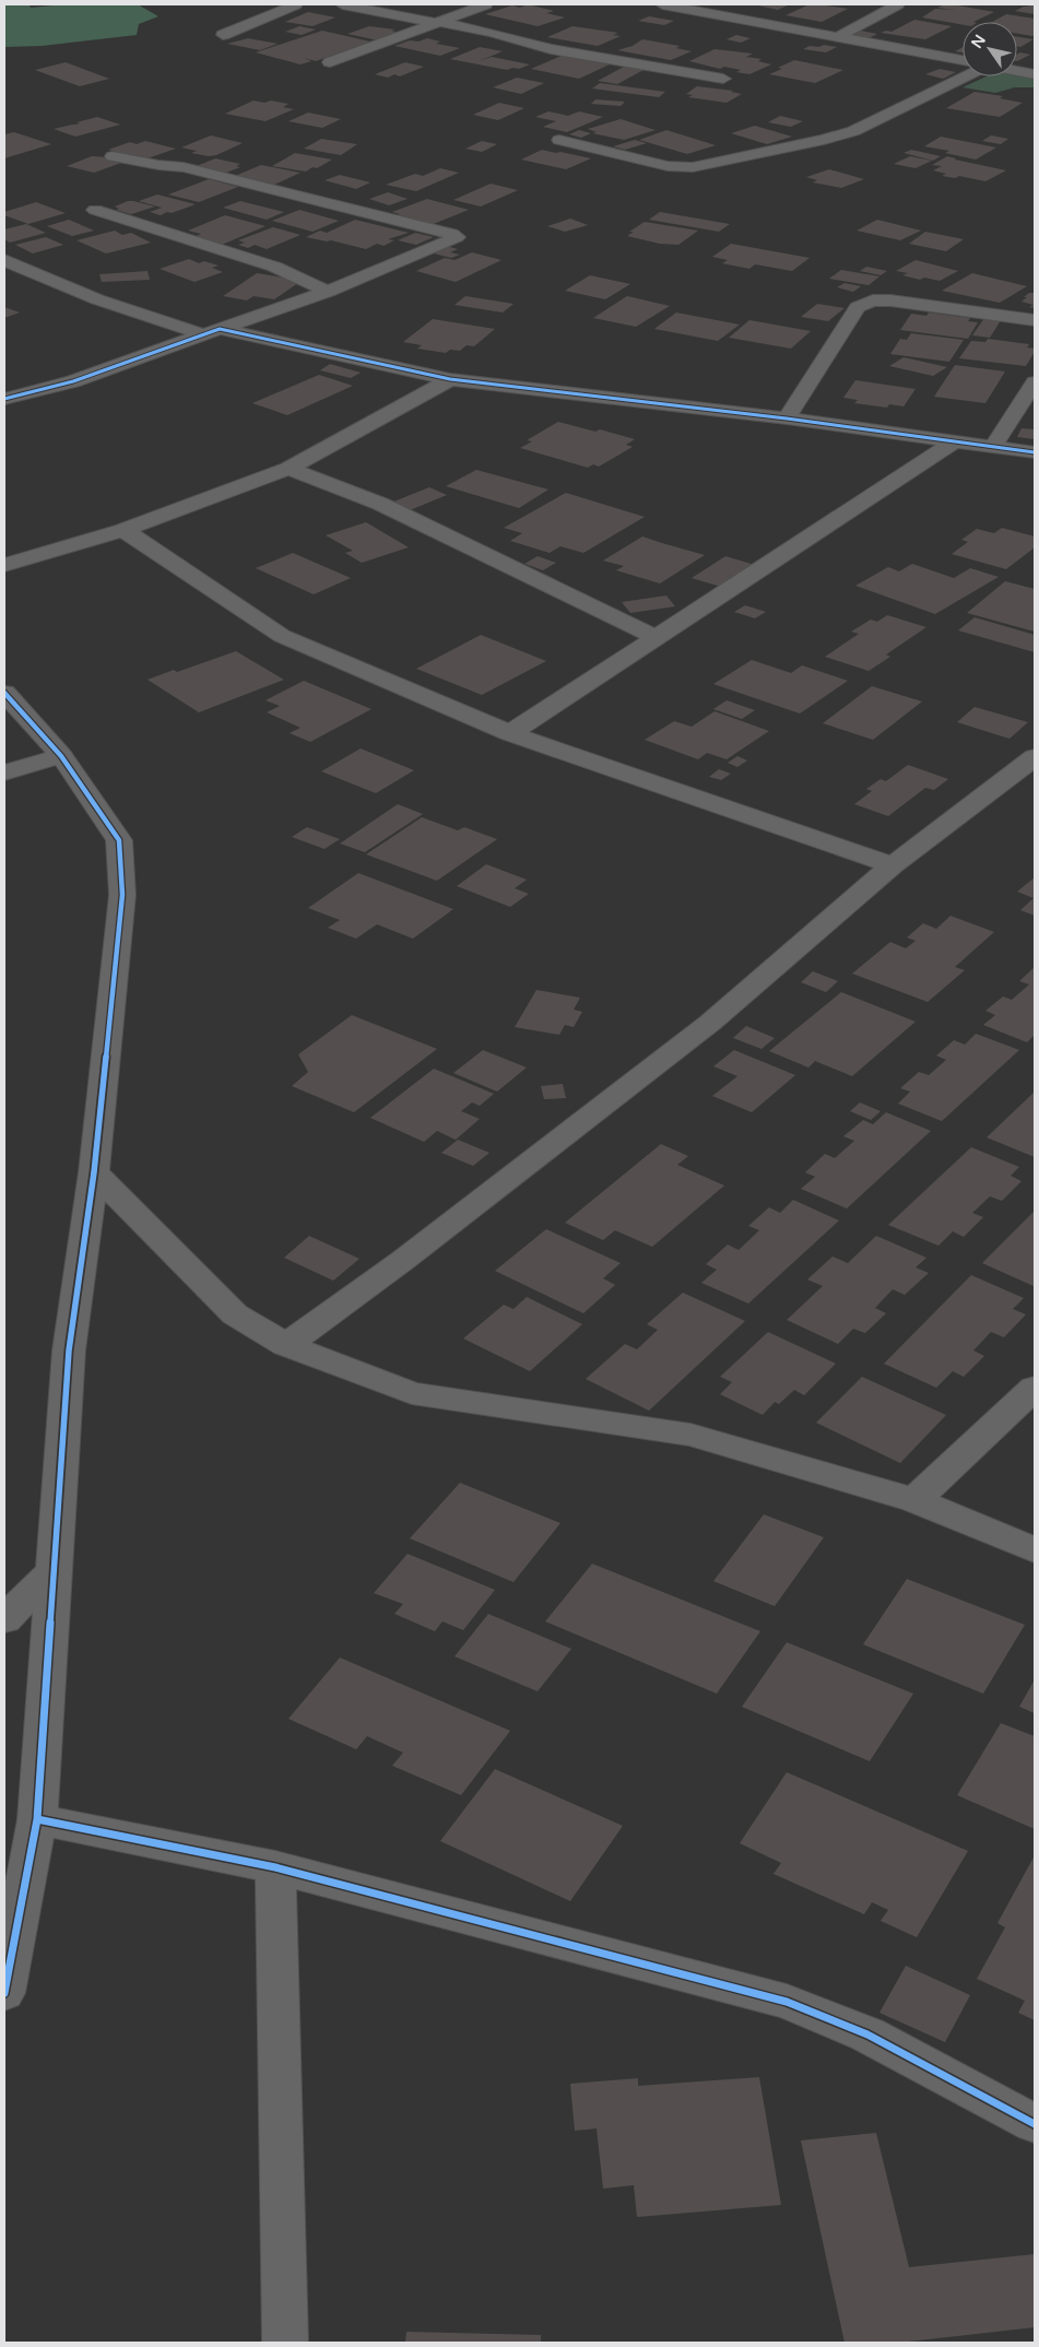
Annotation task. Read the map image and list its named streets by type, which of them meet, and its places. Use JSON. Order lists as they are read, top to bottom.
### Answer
{
  "north": "top left"
}
